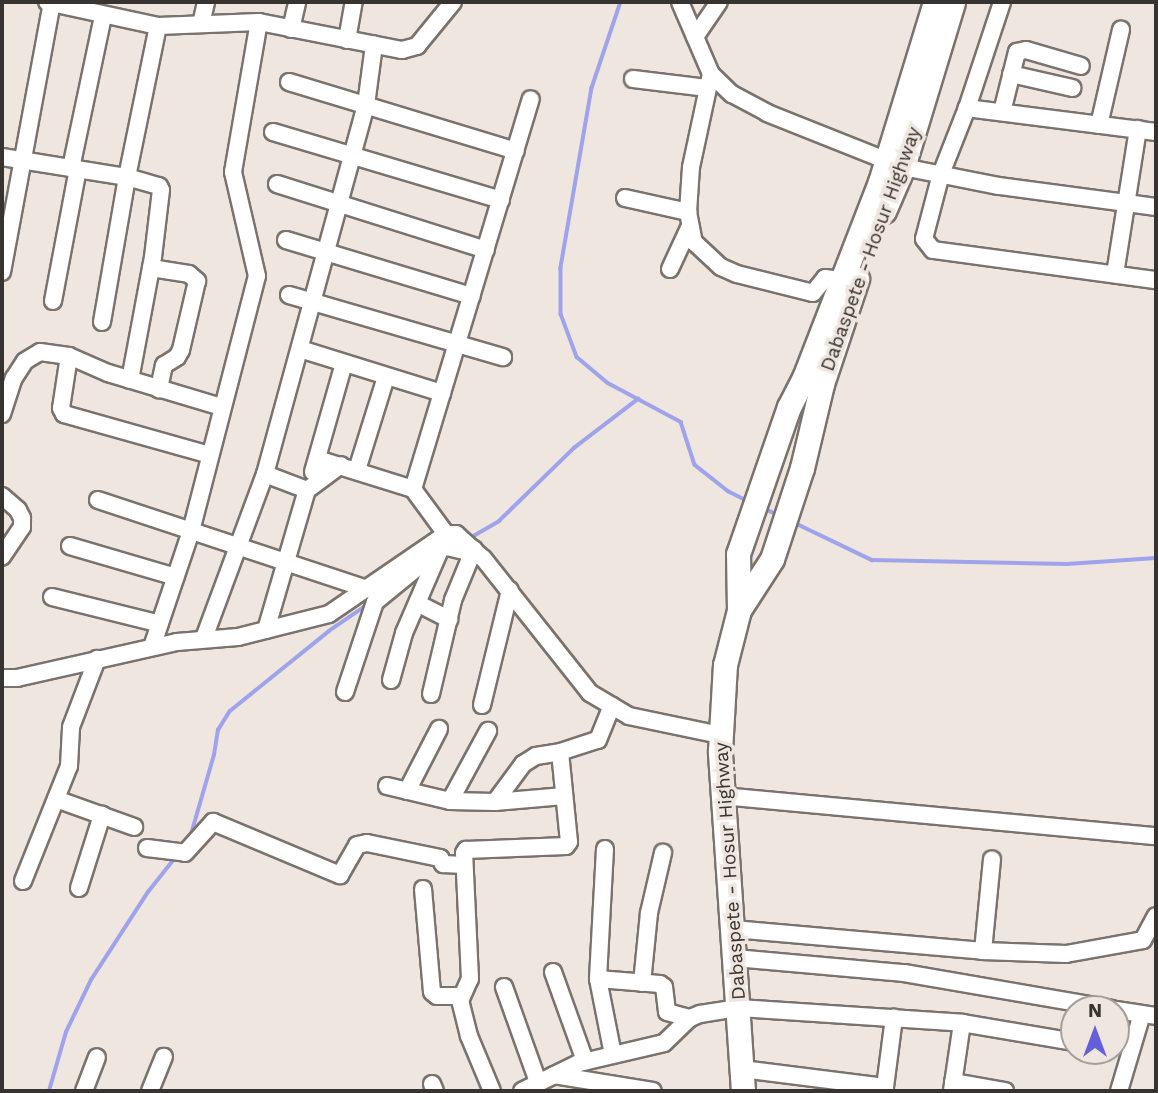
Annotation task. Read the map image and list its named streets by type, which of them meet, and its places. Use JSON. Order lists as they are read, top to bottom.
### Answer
{
  "streets": {
    "highway": ["Dabaspete - Hosur Highway"]
  },
  "north": "top"
}
